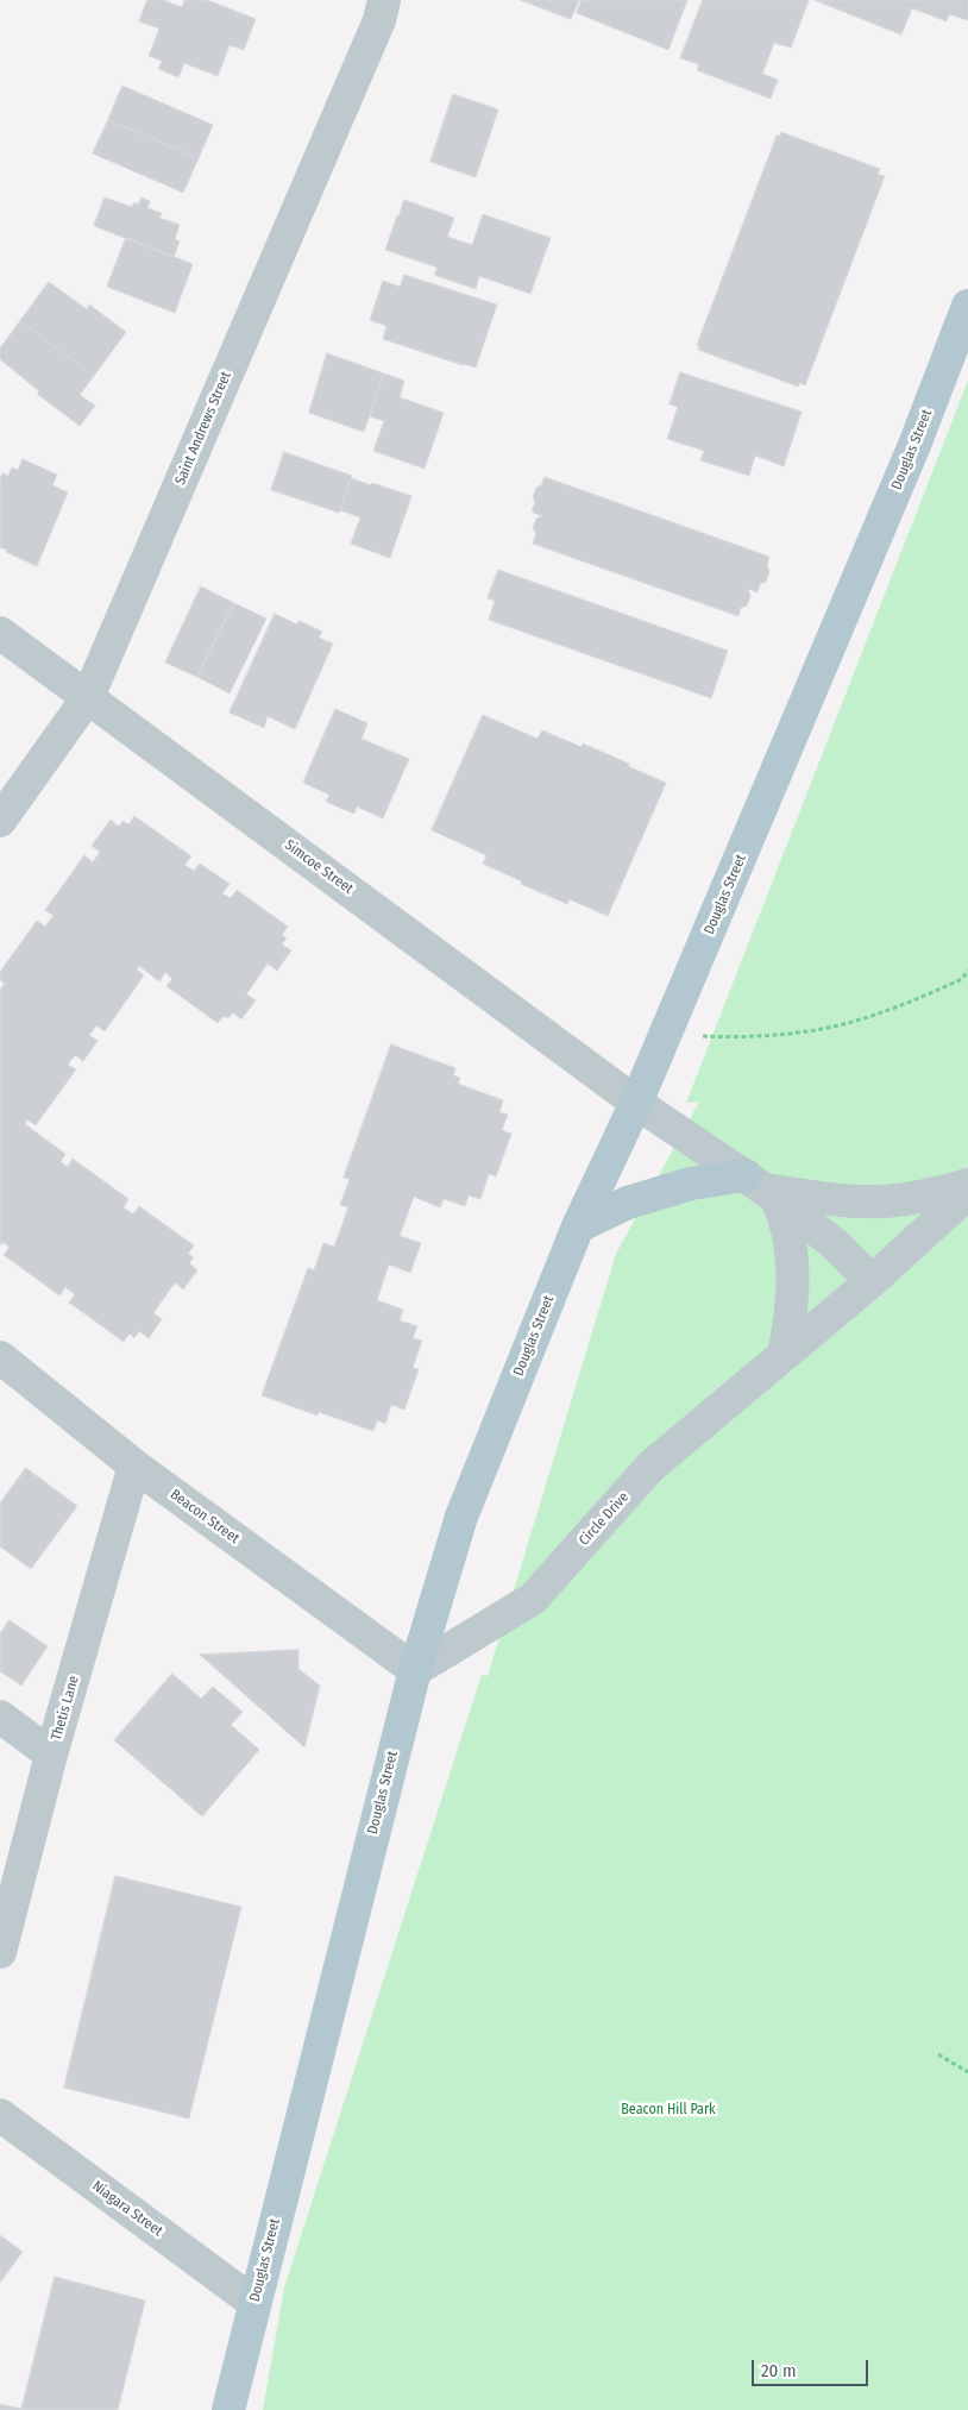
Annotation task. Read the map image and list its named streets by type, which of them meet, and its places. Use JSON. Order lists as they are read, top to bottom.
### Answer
{
  "streets": {
    "main road": ["Douglas Street"],
    "street": [
      "Saint Andrews Street",
      "Simcoe Street",
      "Beacon Street",
      "Circle Drive",
      "Thetis Lane",
      "Niagara Street"
    ]
  },
  "crossings": [
    ["Saint Andrews Street", "Simcoe Street"],
    ["Douglas Street", "Simcoe Street"],
    ["Douglas Street", "Beacon Street"],
    ["Douglas Street", "Circle Drive"],
    ["Douglas Street", "Niagara Street"],
    ["Beacon Street", "Circle Drive"],
    ["Beacon Street", "Thetis Lane"]
  ],
  "parks": ["Beacon Hill Park"],
  "scale_bar": "20 m"
}
